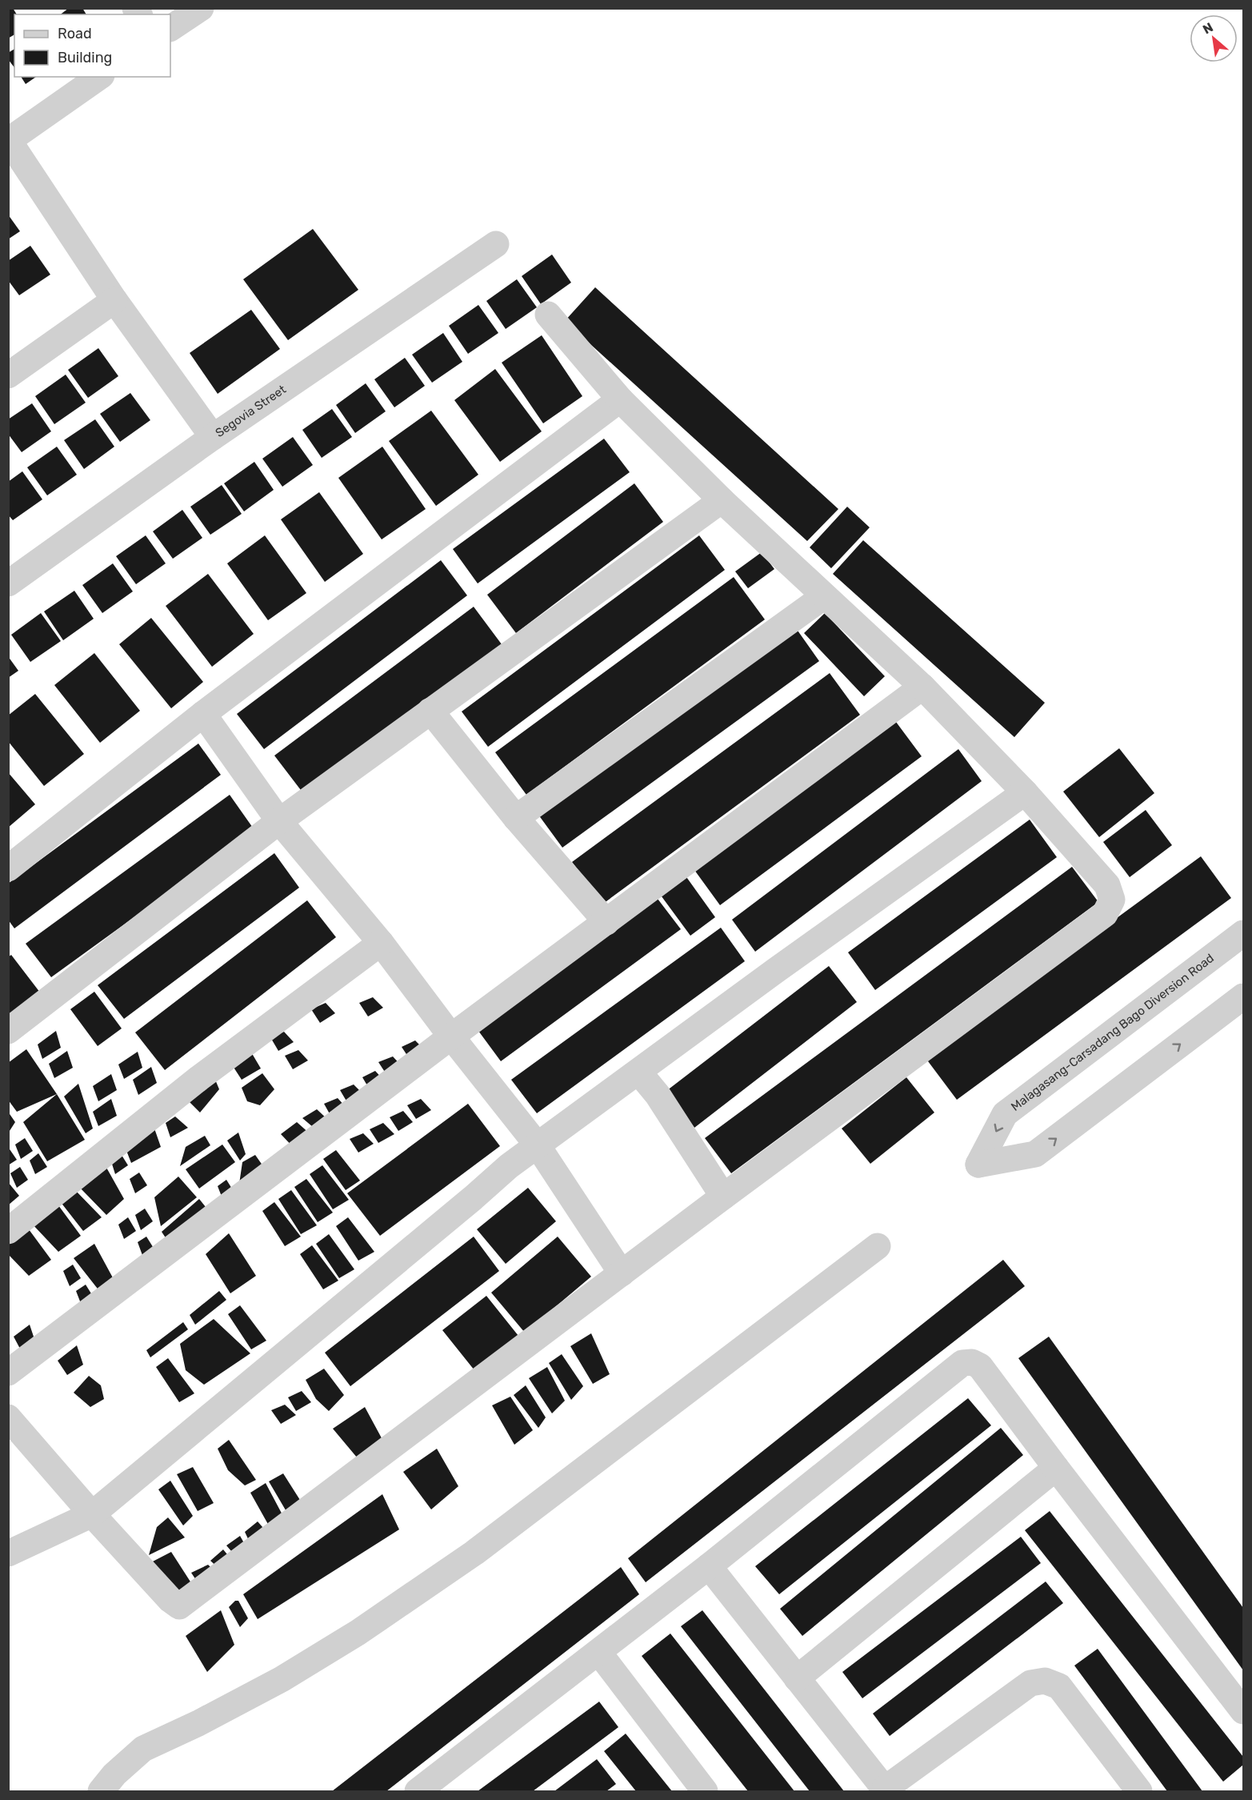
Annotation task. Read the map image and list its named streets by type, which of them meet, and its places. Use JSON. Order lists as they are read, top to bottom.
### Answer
{
  "streets": {
    "street": ["Segovia Street", "Malagasang-Carsadang Bago Diversion Road"]
  },
  "legend": ["Road", "Building"],
  "north": "top left"
}
